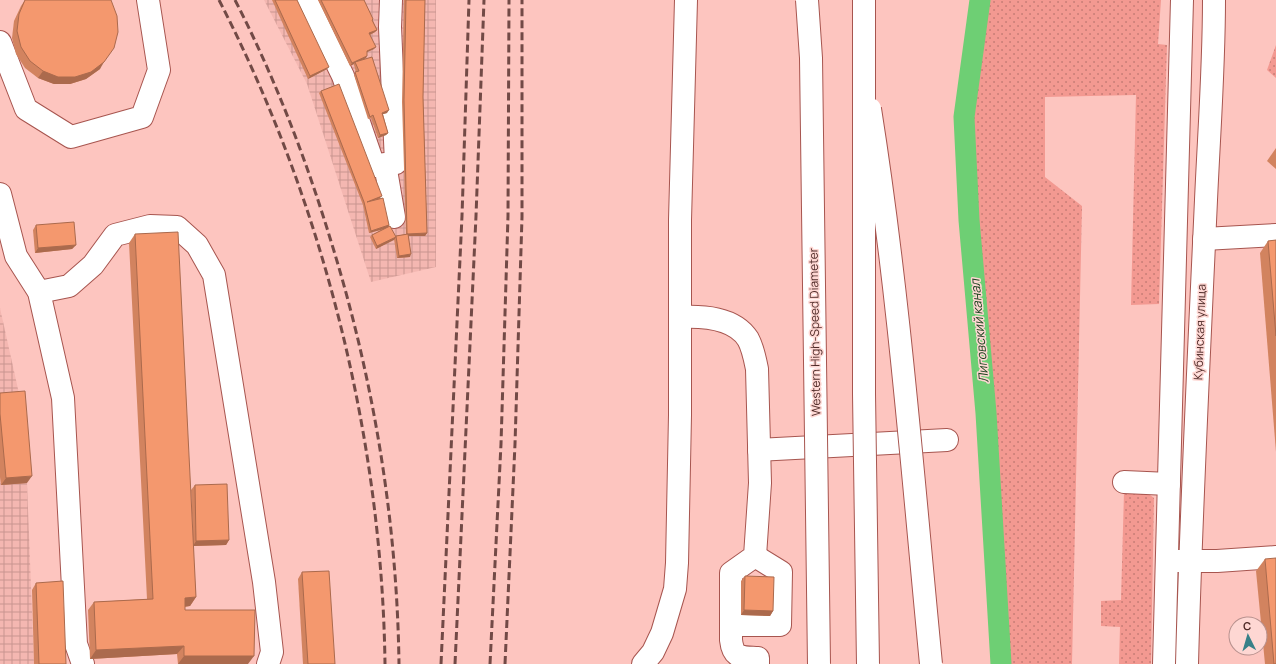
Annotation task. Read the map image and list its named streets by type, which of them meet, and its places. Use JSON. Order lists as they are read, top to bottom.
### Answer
{
  "streets": {
    "main road": ["Western High-Speed Diameter", "Кубинская улица"]
  },
  "water": ["Лиговский канал"],
  "north": "top"
}
